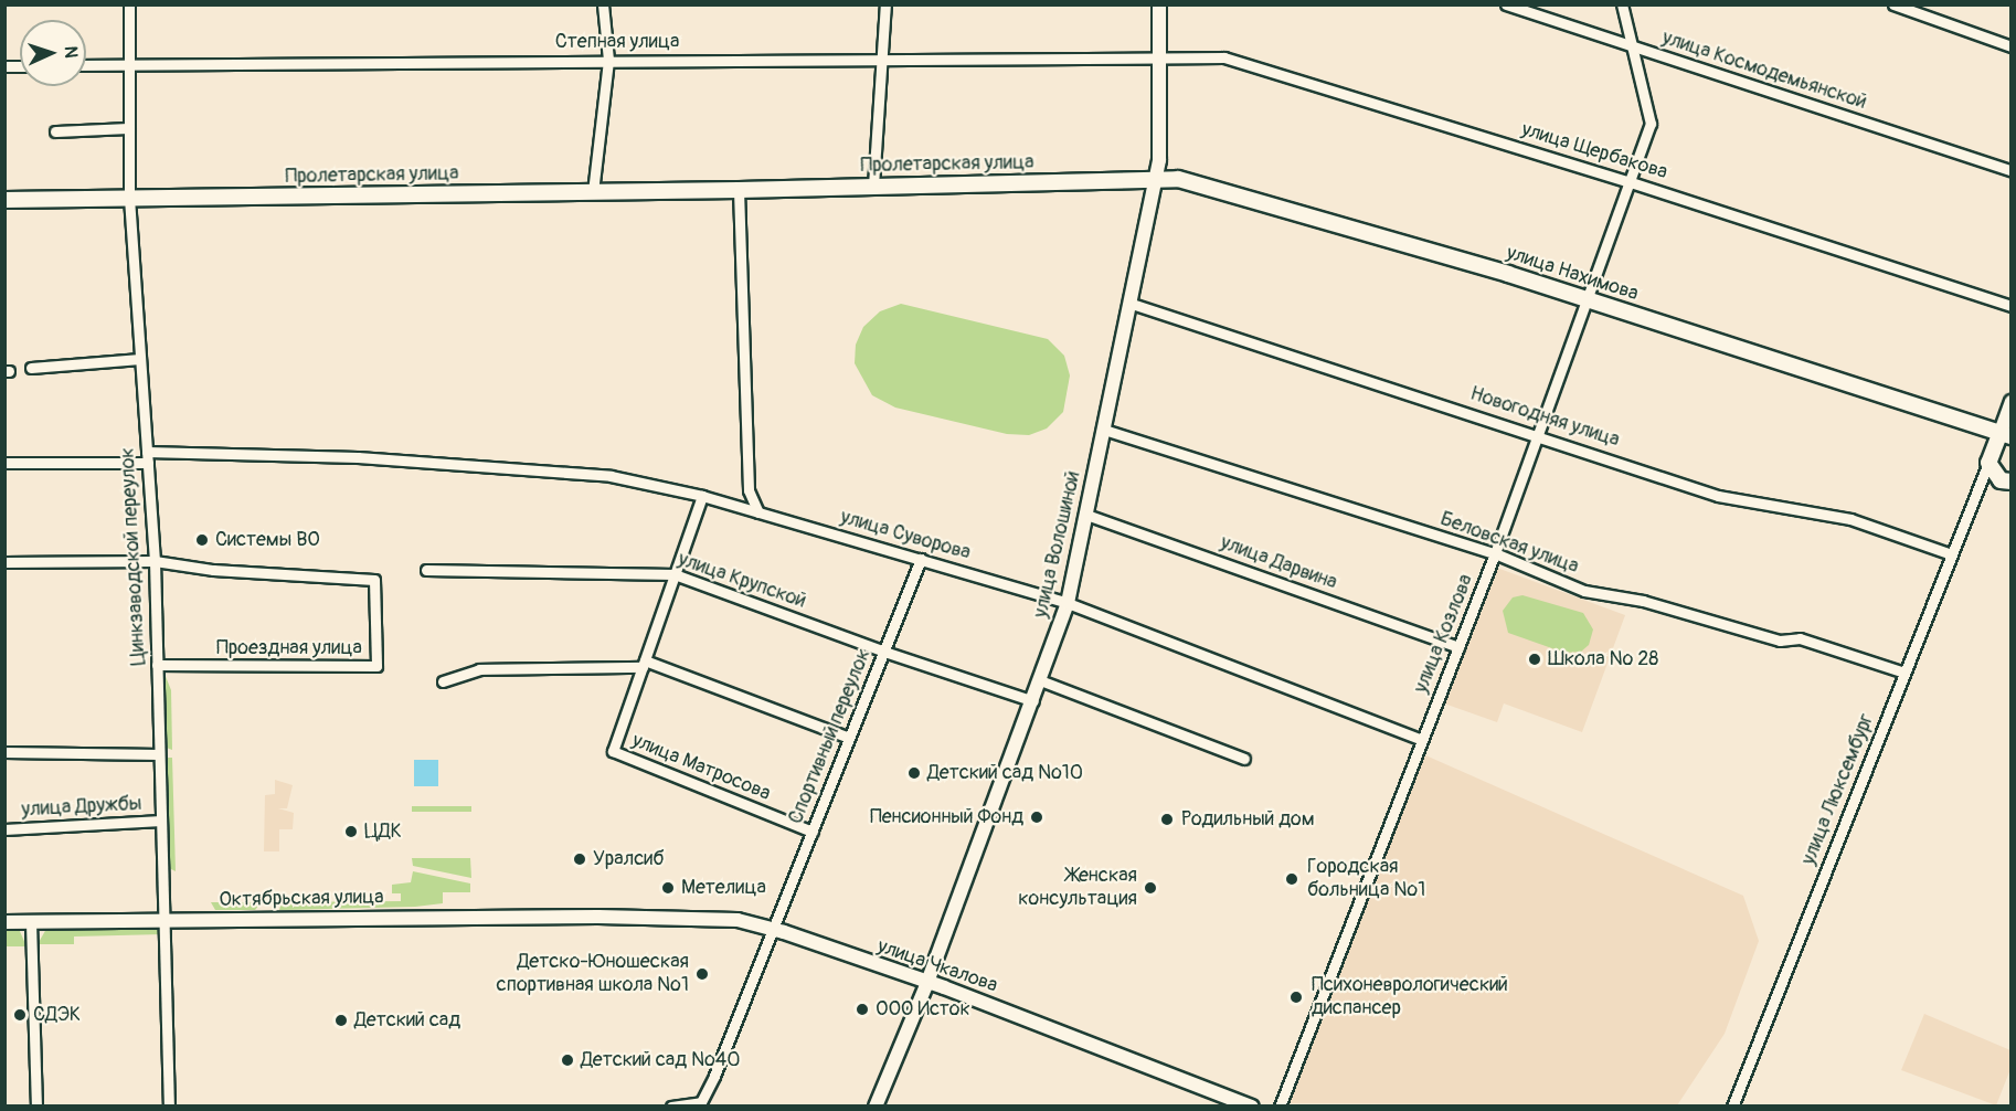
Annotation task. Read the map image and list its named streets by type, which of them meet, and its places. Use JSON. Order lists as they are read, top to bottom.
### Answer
{
  "streets": {
    "main road": ["Пролетарская улица", "улица Нахимова"],
    "street": [
      "Степная улица",
      "улица Космодемьянской",
      "улица Щербакова",
      "Новогодняя улица",
      "улица Суворова",
      "Беловская улица",
      "улица Волошиной",
      "Цинкзаводской переулок",
      "улица Дарвина",
      "улица Крупской",
      "улица Козлова",
      "Проездная улица",
      "Спортивный переулок",
      "улица Матросова",
      "улица Люксембург",
      "улица Дружбы",
      "Октябрьская улица",
      "улица Чкалова"
    ]
  },
  "crossings": [
    ["Степная улица", "улица Щербакова"],
    ["Степная улица", "улица Волошиной"],
    ["Степная улица", "Цинкзаводской переулок"],
    ["улица Космодемьянской", "улица Козлова"],
    ["улица Щербакова", "улица Волошиной"],
    ["улица Щербакова", "улица Козлова"],
    ["Пролетарская улица", "улица Нахимова"],
    ["Пролетарская улица", "улица Волошиной"],
    ["Пролетарская улица", "Цинкзаводской переулок"],
    ["улица Нахимова", "улица Волошиной"],
    ["улица Нахимова", "улица Козлова"],
    ["Новогодняя улица", "улица Волошиной"],
    ["Новогодняя улица", "улица Козлова"],
    ["Новогодняя улица", "улица Люксембург"],
    ["улица Суворова", "улица Волошиной"],
    ["улица Суворова", "Цинкзаводской переулок"],
    ["улица Суворова", "улица Козлова"],
    ["улица Суворова", "Спортивный переулок"],
    ["Беловская улица", "улица Волошиной"],
    ["Беловская улица", "улица Козлова"],
    ["Беловская улица", "улица Люксембург"],
    ["улица Волошиной", "улица Дарвина"],
    ["улица Волошиной", "улица Крупской"],
    ["улица Волошиной", "улица Чкалова"],
    ["Цинкзаводской переулок", "Проездная улица"],
    ["Цинкзаводской переулок", "улица Дружбы"],
    ["Цинкзаводской переулок", "Октябрьская улица"],
    ["улица Дарвина", "улица Козлова"],
    ["улица Крупской", "Спортивный переулок"],
    ["Спортивный переулок", "улица Матросова"],
    ["Спортивный переулок", "улица Чкалова"],
    ["Октябрьская улица", "улица Чкалова"]
  ],
  "places": [
    "Системы ВО",
    "Школа № 28",
    "Детский сад №10",
    "Пенсионный Фонд",
    "Родильный дом",
    "ЦДК",
    "Уралсиб",
    "Городская больница №1",
    "Метелица",
    "Женская консультация",
    "Детско-Юношеская спортивная школа №1",
    "Психоневрологический диспансер",
    "ООО Исток",
    "СДЭК",
    "Детский сад",
    "Детский сад №40"
  ],
  "north": "right"
}
